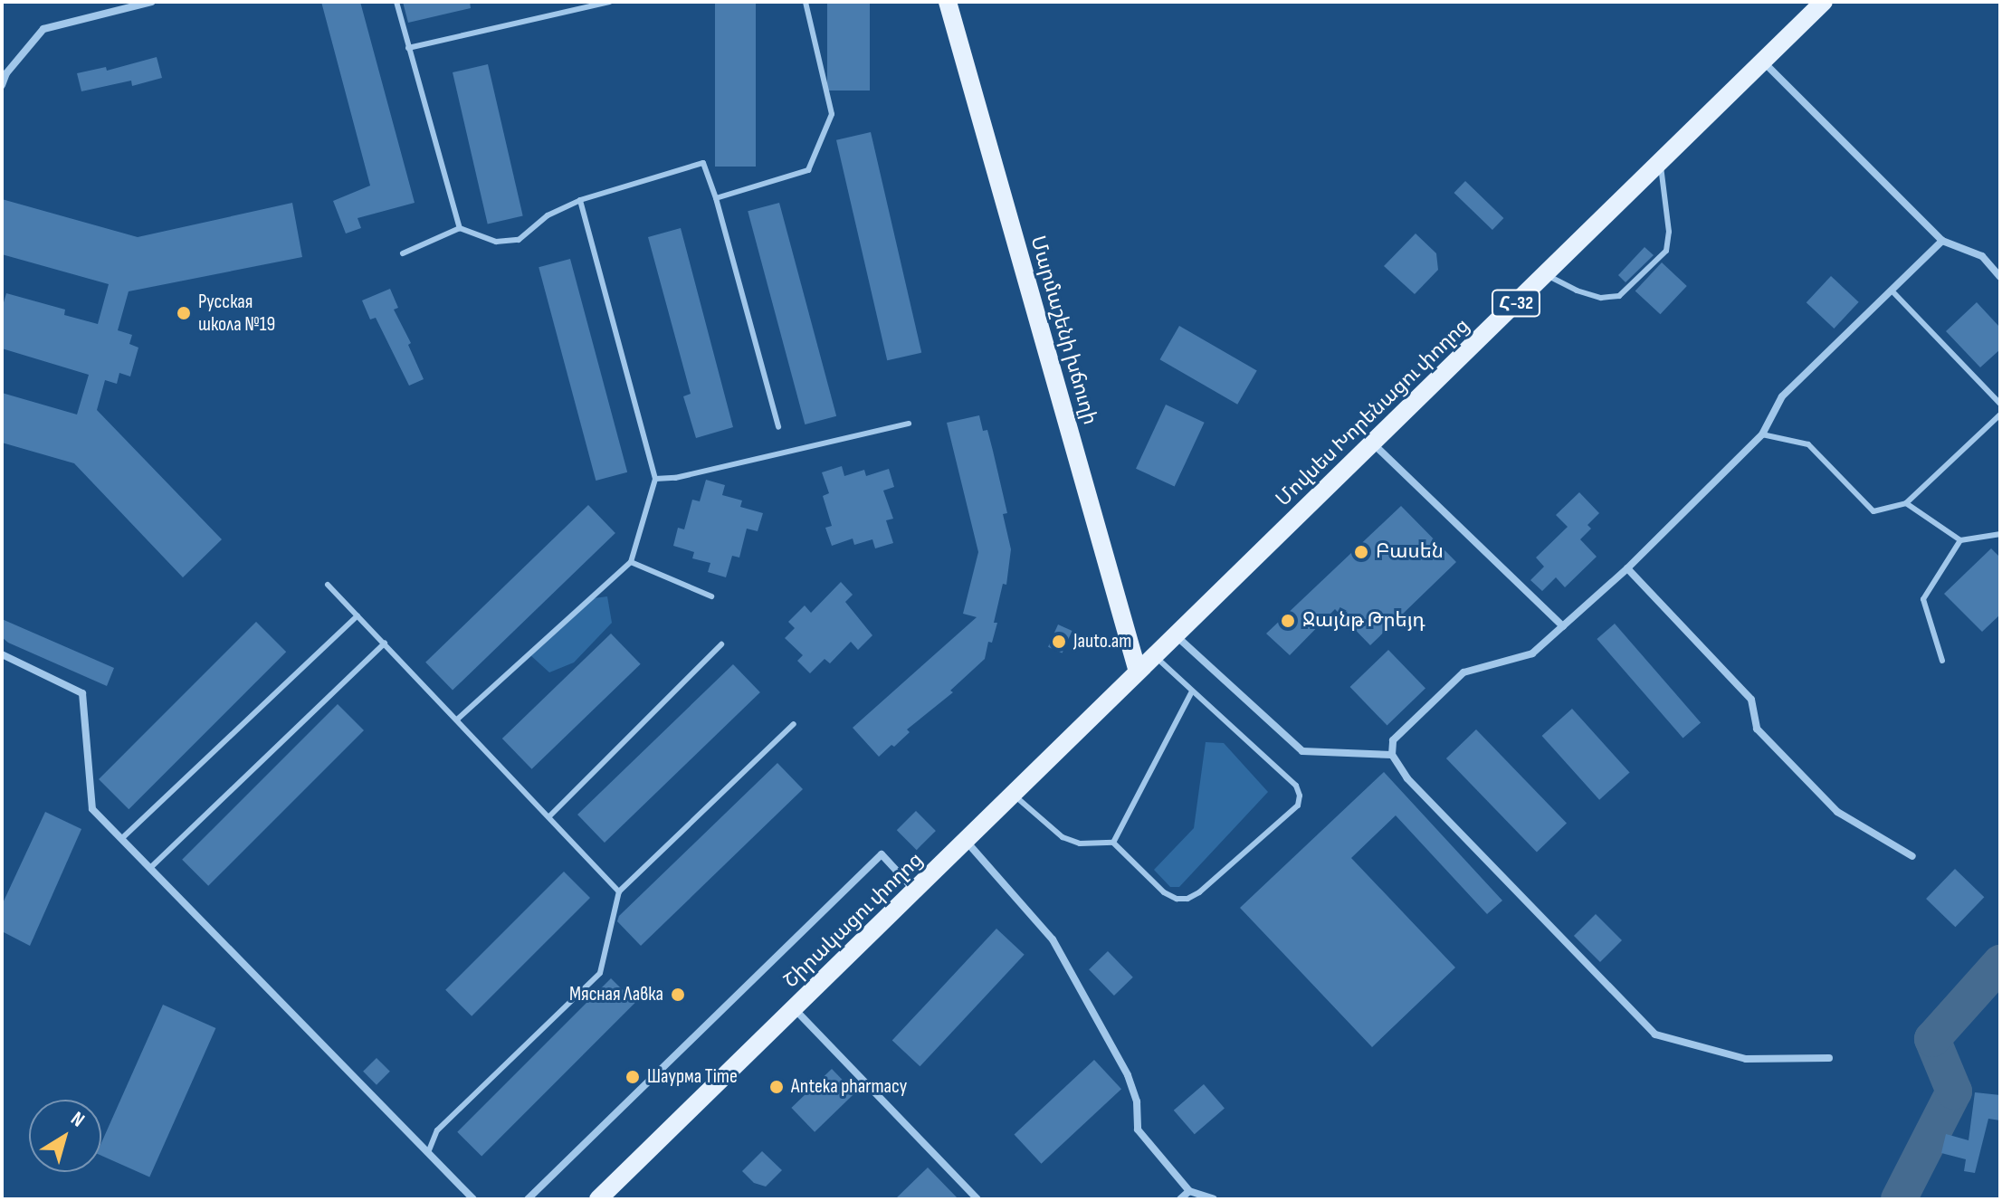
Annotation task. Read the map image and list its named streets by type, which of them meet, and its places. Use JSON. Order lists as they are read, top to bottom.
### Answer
{
  "streets": {
    "main road": [
      "Հ-32",
      "Մարմաշենի խճուղի",
      "Մովսես Խորենացու փողոց",
      "Շիրակացու փողոց"
    ]
  },
  "crossings": [
    ["Մարմաշենի խճուղի", "Մովսես Խորենացու փողոց"],
    ["Մարմաշենի խճուղի", "Շիրակացու փողոց"],
    ["Մովսես Խորենացու փողոց", "Շիրակացու փողոց"]
  ],
  "places": [
    "Русская школа №19",
    "Բասեն",
    "Ջայնթ Թրեյդ",
    "Jauto.am",
    "Мясная Лавка",
    "Шаурма Time",
    "Anteka pharmacy"
  ],
  "north": "top right"
}
